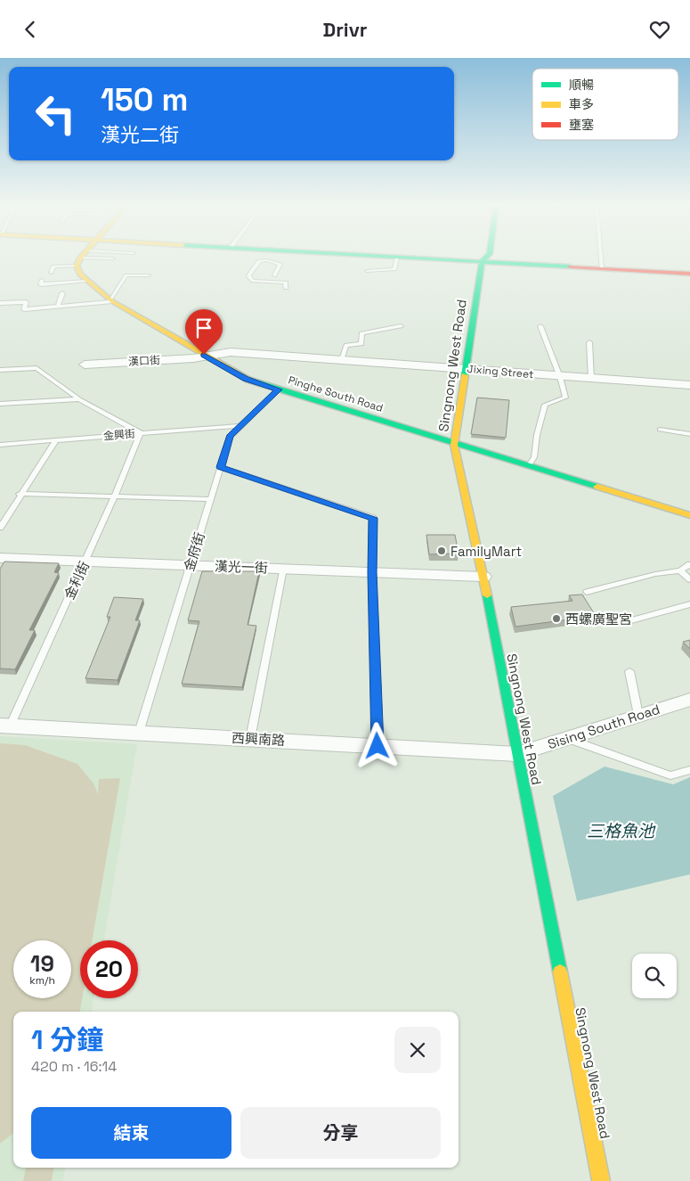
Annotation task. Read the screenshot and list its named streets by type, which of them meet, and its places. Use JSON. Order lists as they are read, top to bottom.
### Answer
{
  "streets": {
    "main road": ["Singnong West Road", "Pinghe South Road"],
    "street": [
      "漢口街",
      "Jixing Street",
      "漢光一街",
      "Sising South Road",
      "西興南路"
    ],
    "lane": ["金興街", "金府街", "金利街"]
  },
  "crossings": [
    ["漢口街", "Jixing Street"],
    ["漢口街", "Pinghe South Road"],
    ["Singnong West Road", "Jixing Street"],
    ["Singnong West Road", "Pinghe South Road"],
    ["Singnong West Road", "漢光一街"],
    ["Singnong West Road", "Sising South Road"],
    ["Singnong West Road", "西興南路"],
    ["Jixing Street", "Pinghe South Road"],
    ["Pinghe South Road", "金府街"],
    ["金興街", "金府街"],
    ["金興街", "金利街"],
    ["金府街", "漢光一街"],
    ["金府街", "西興南路"],
    ["漢光一街", "金利街"],
    ["金利街", "西興南路"],
    ["Sising South Road", "西興南路"]
  ],
  "water": ["三格魚池"],
  "places": ["FamilyMart", "西螺廣聖宮"],
  "legend": ["順暢", "車多", "壅塞"],
  "page": {
    "header": "Drivr",
    "turn": ["150 m", "漢光二街"],
    "speed": "19 km/h",
    "limit": "20",
    "heading": ["1 分鐘", "420 m · 16:14"],
    "buttons": ["結束", "分享"]
  }
}
